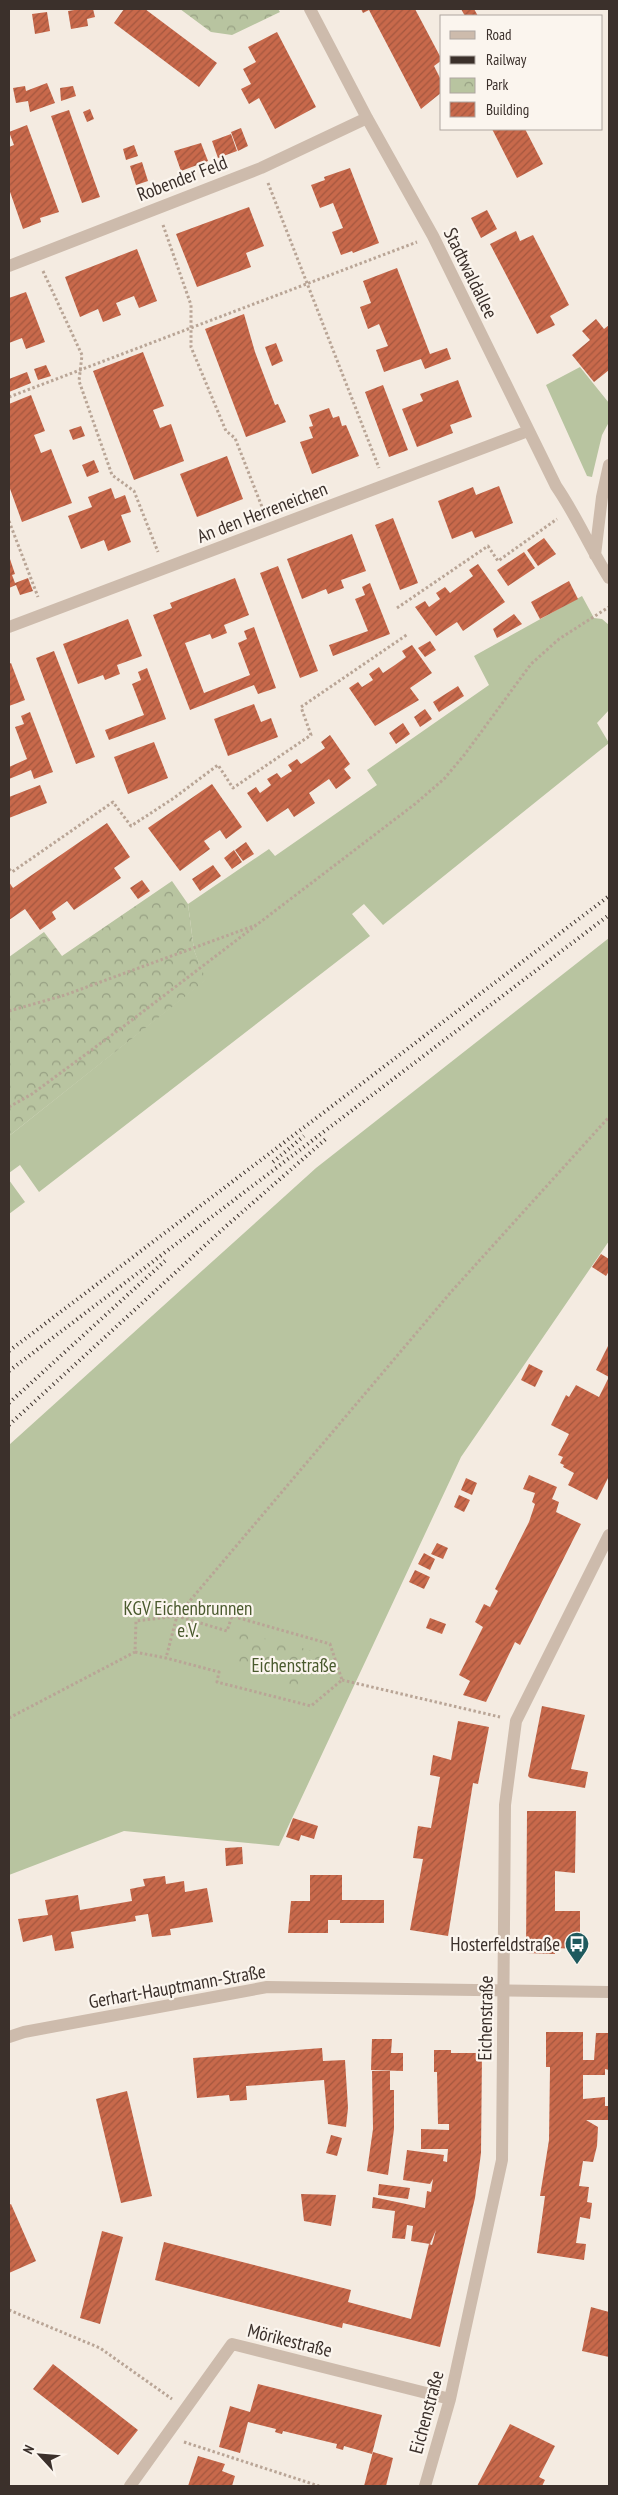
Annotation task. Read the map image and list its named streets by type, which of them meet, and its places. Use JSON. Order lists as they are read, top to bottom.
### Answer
{
  "streets": {
    "street": [
      "Robender Feld",
      "Stadtwaldallee",
      "An den Herreneichen",
      "Gerhart-Hauptmann-Straße",
      "Eichenstraße",
      "Mörikestraße"
    ]
  },
  "crossings": [
    ["Robender Feld", "Stadtwaldallee"],
    ["Stadtwaldallee", "An den Herreneichen"],
    ["Gerhart-Hauptmann-Straße", "Eichenstraße"],
    ["Eichenstraße", "Mörikestraße"]
  ],
  "parks": ["KGV Eichenbrunnen e.V.", "Eichenstraße"],
  "places": {
    "bus stop": ["Hosterfeldstraße"]
  },
  "legend": [
    "Road",
    "Railway",
    "Park",
    "Building"
  ],
  "north": "top left"
}
